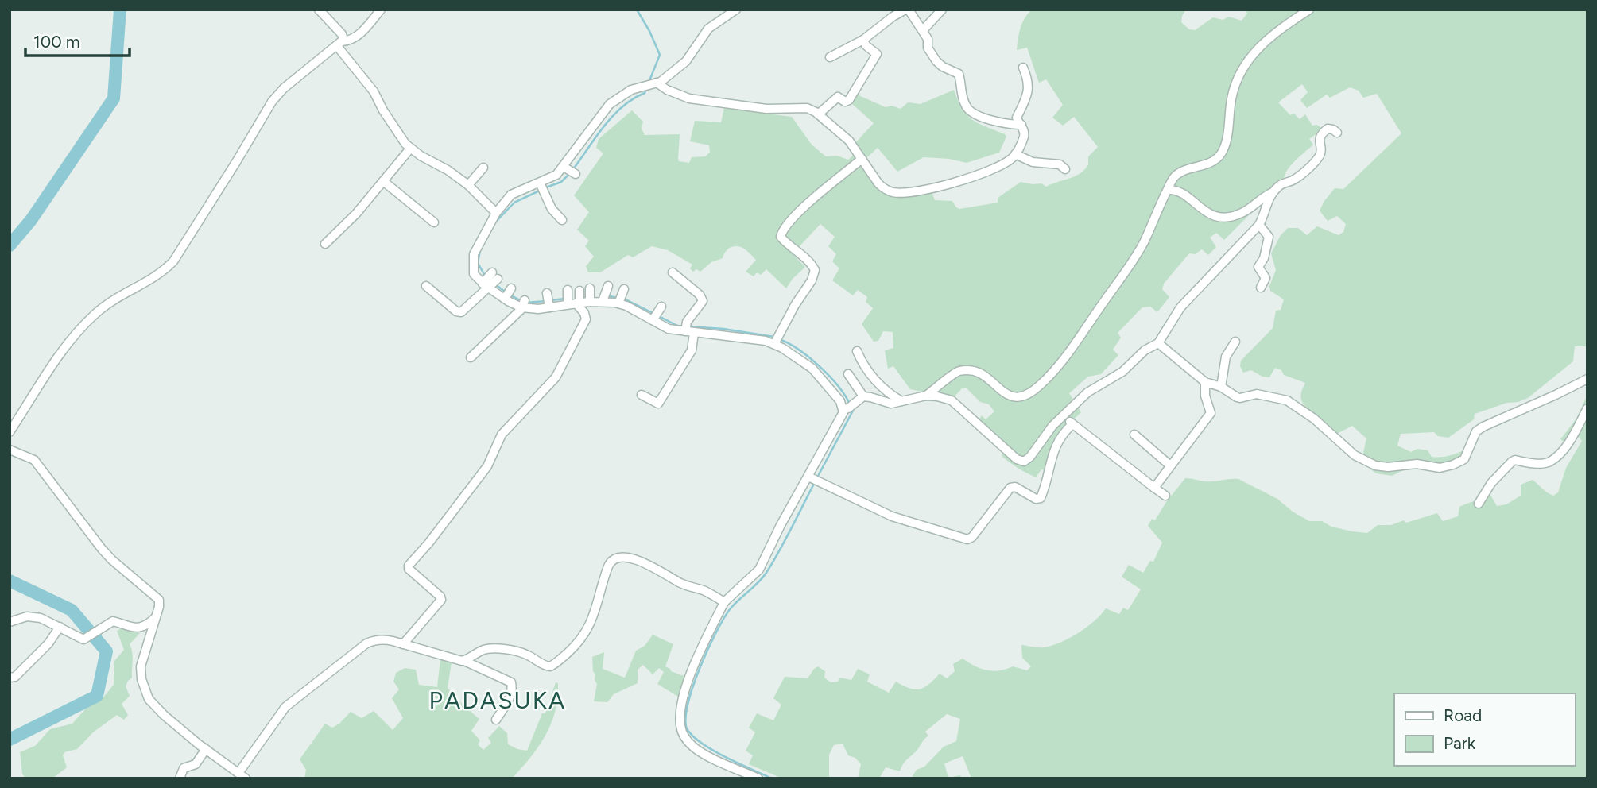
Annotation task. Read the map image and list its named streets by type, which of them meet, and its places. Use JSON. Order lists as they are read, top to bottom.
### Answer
{
  "districts": ["PADASUKA"],
  "legend": ["Road", "Park"],
  "scale_bar": "100 m"
}
